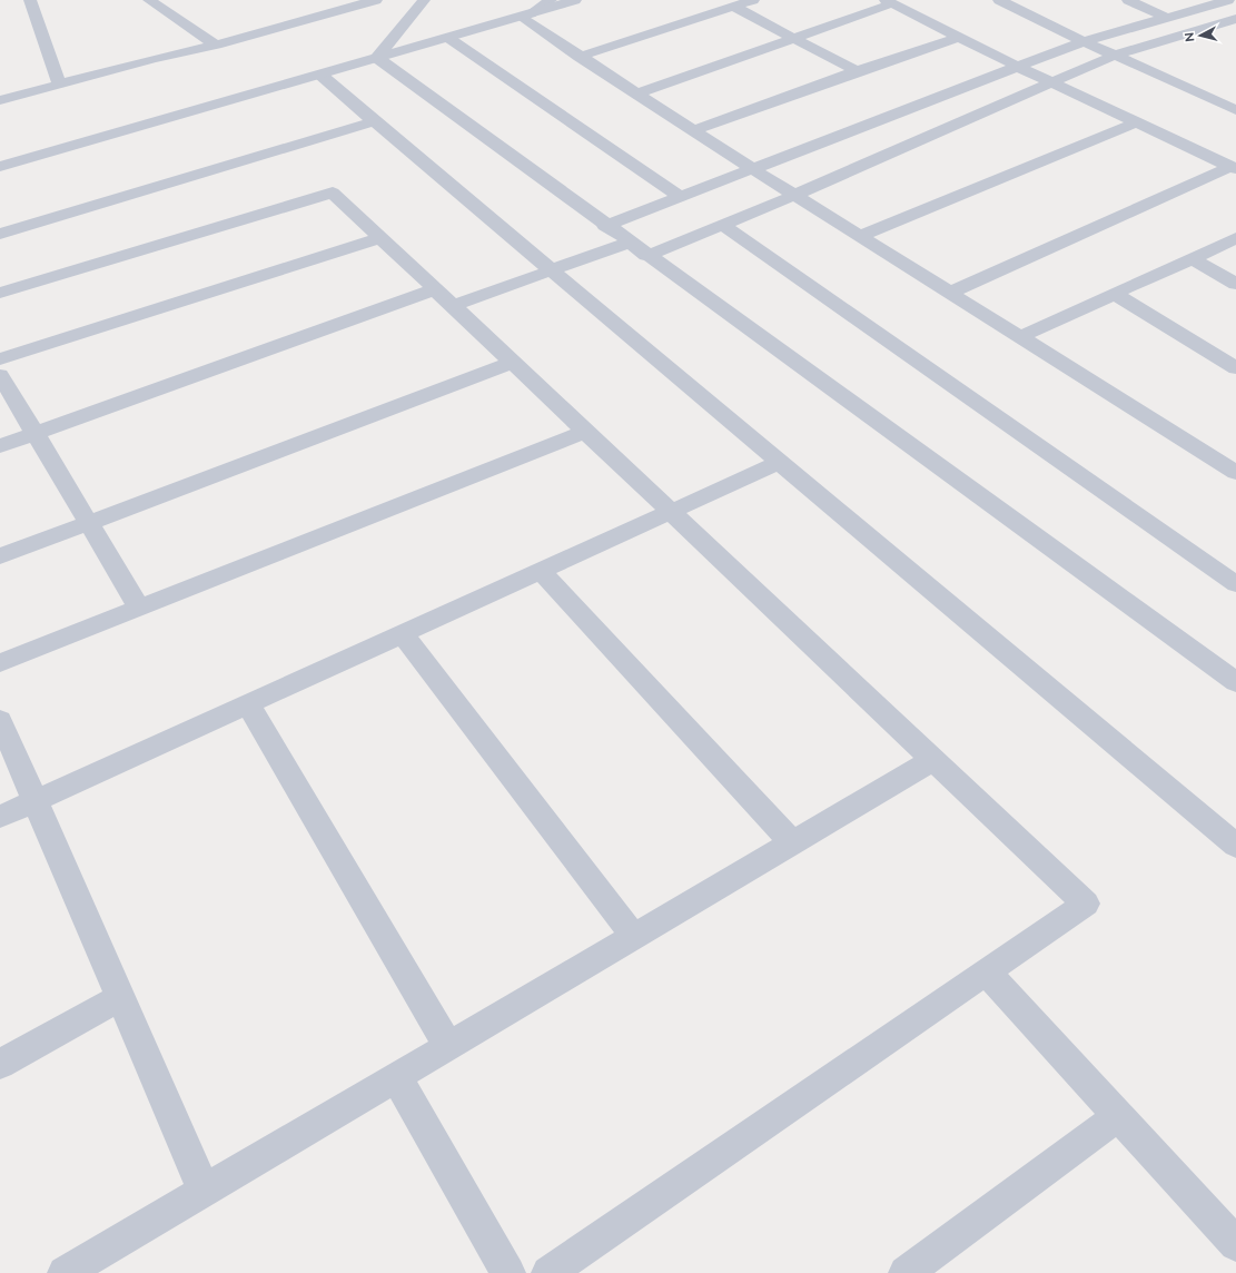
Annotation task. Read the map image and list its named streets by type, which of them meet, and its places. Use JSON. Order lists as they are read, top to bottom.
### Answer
{
  "north": "left"
}
